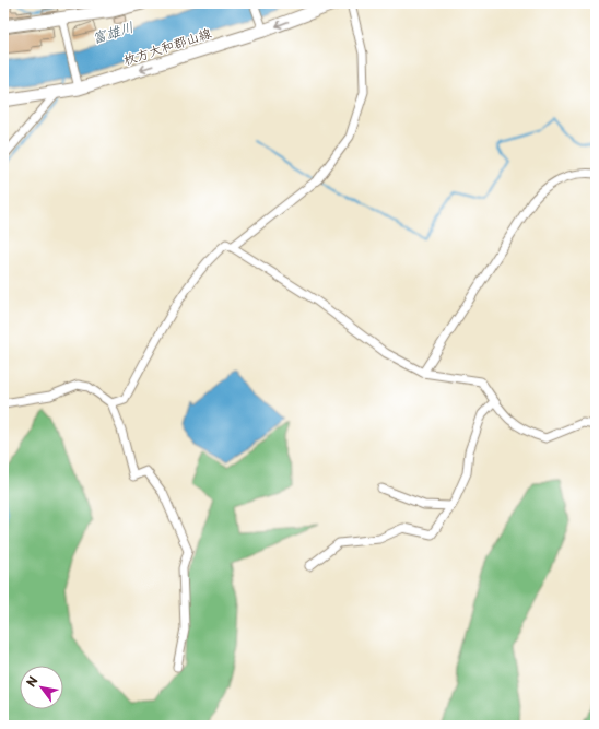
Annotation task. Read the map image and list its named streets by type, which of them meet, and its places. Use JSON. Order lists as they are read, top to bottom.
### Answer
{
  "streets": {
    "main road": ["枚方大和郡山線"]
  },
  "water": ["富雄川"],
  "north": "top left"
}
